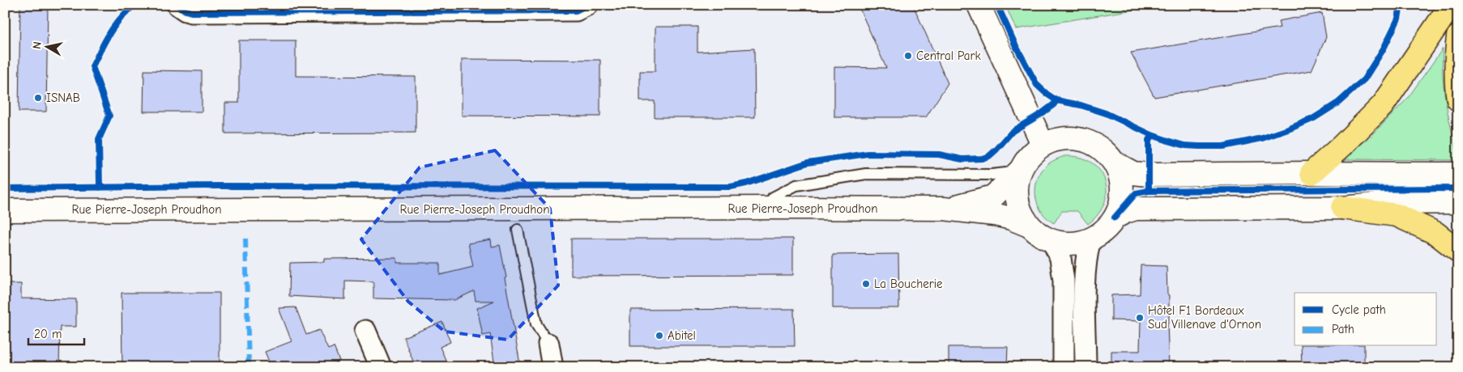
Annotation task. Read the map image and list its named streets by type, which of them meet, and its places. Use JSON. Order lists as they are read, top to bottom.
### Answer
{
  "streets": {
    "street": ["Rue Pierre-Joseph Proudhon"]
  },
  "places": [
    "Central Park",
    "ISNAB",
    "La Boucherie",
    "Hôtel F1 Bordeaux Sud Villenave d'Ornon",
    "Abitel"
  ],
  "legend": ["Cycle path", "Path"],
  "scale_bar": "20 m",
  "north": "left"
}
